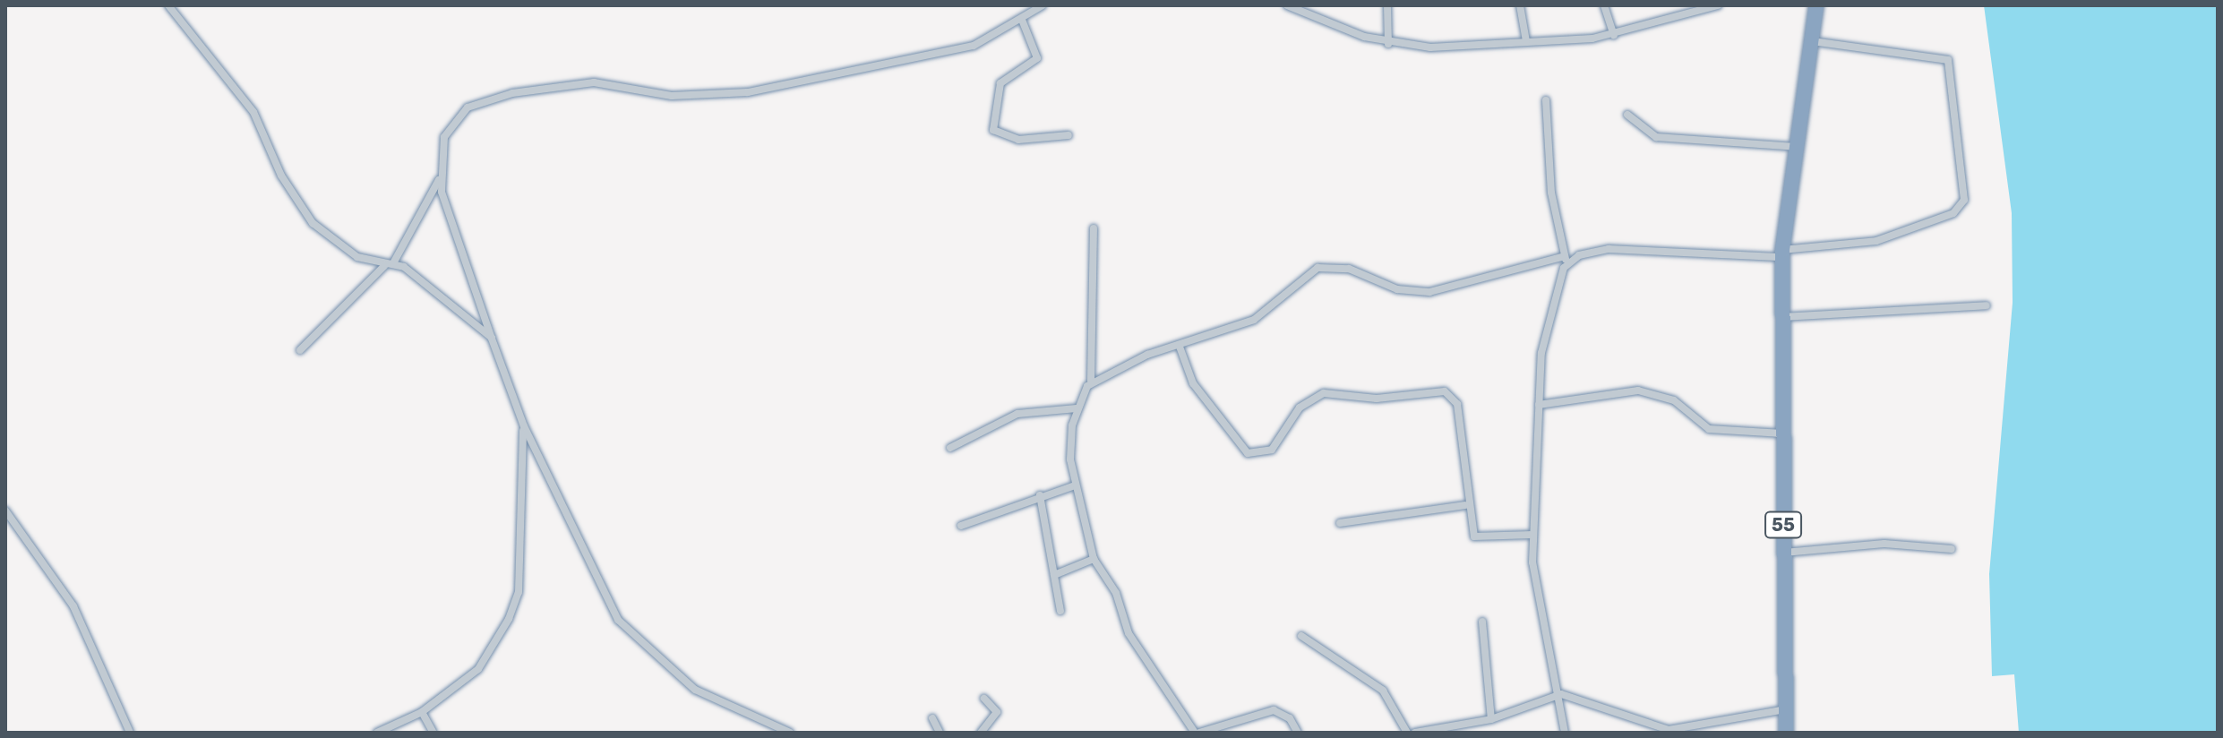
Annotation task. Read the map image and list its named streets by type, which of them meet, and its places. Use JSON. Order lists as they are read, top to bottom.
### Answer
{
  "streets": {
    "highway": ["55"]
  }
}
